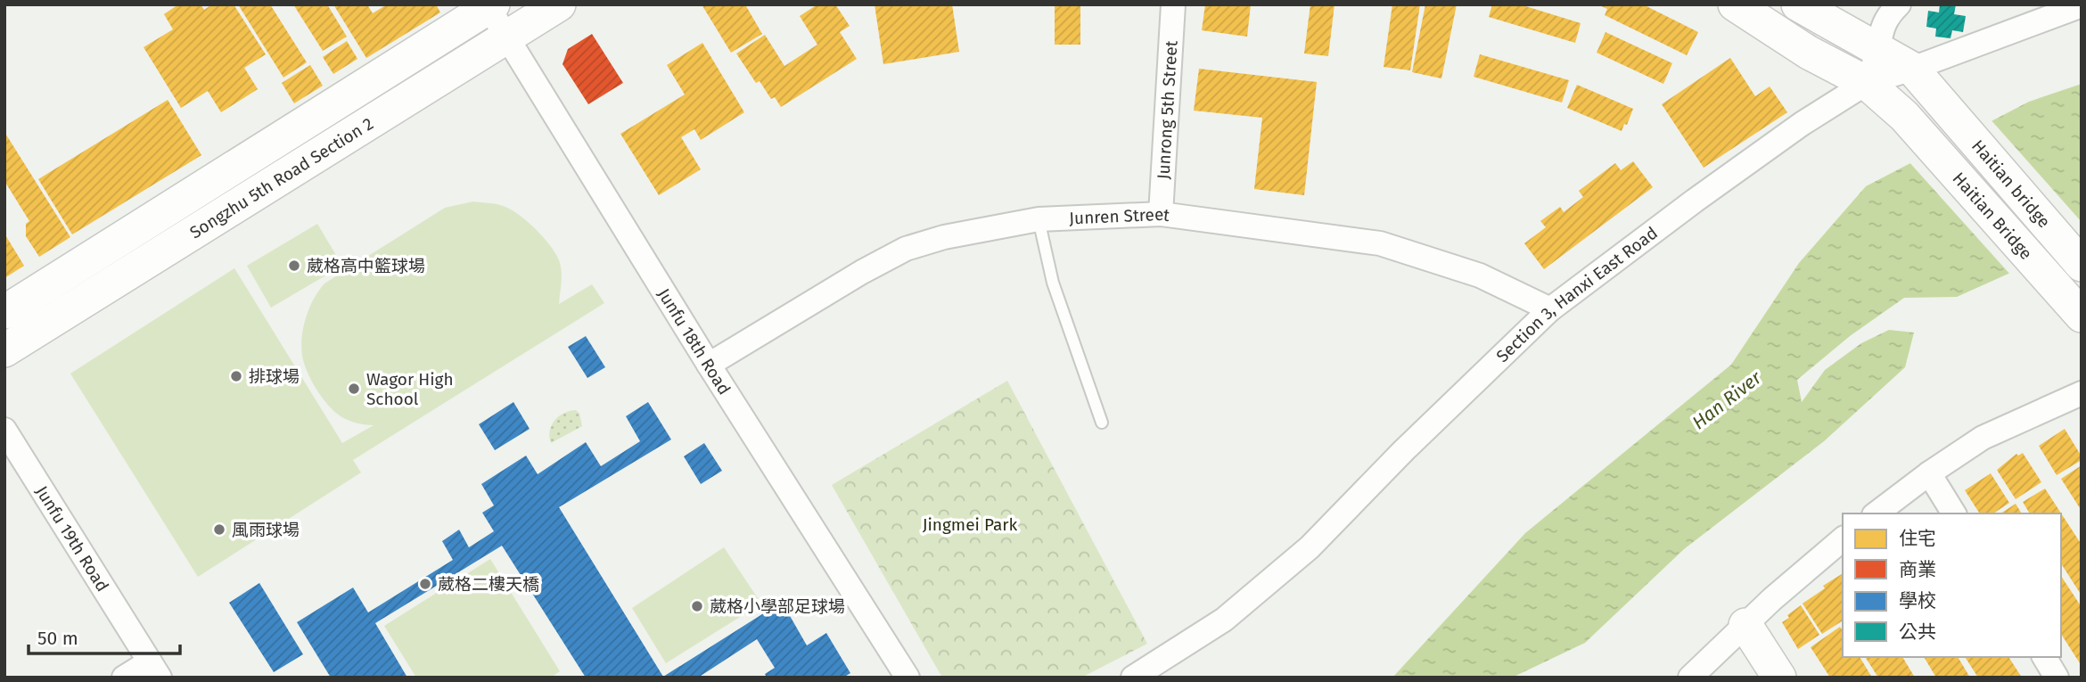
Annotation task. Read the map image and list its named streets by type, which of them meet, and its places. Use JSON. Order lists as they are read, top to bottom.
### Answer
{
  "streets": {
    "street": [
      "Junrong 5th Street",
      "Songzhu 5th Road Section 2",
      "Haitian bridge",
      "Haitian Bridge",
      "Junren Street",
      "Section 3, Hanxi East Road",
      "Junfu 18th Road",
      "Junfu 19th Road"
    ]
  },
  "crossings": [
    ["Junrong 5th Street", "Junren Street"],
    ["Songzhu 5th Road Section 2", "Junfu 18th Road"],
    ["Haitian bridge", "Section 3, Hanxi East Road"],
    ["Haitian Bridge", "Section 3, Hanxi East Road"],
    ["Junren Street", "Section 3, Hanxi East Road"],
    ["Junren Street", "Junfu 18th Road"]
  ],
  "water": ["Han River"],
  "parks": ["Jingmei Park"],
  "places": [
    "葳格高中籃球場",
    "排球場",
    "Wagor High School",
    "風雨球場",
    "葳格二樓天橋",
    "葳格小學部足球場"
  ],
  "legend": [
    "住宅",
    "商業",
    "學校",
    "公共"
  ],
  "scale_bar": "50 m"
}
